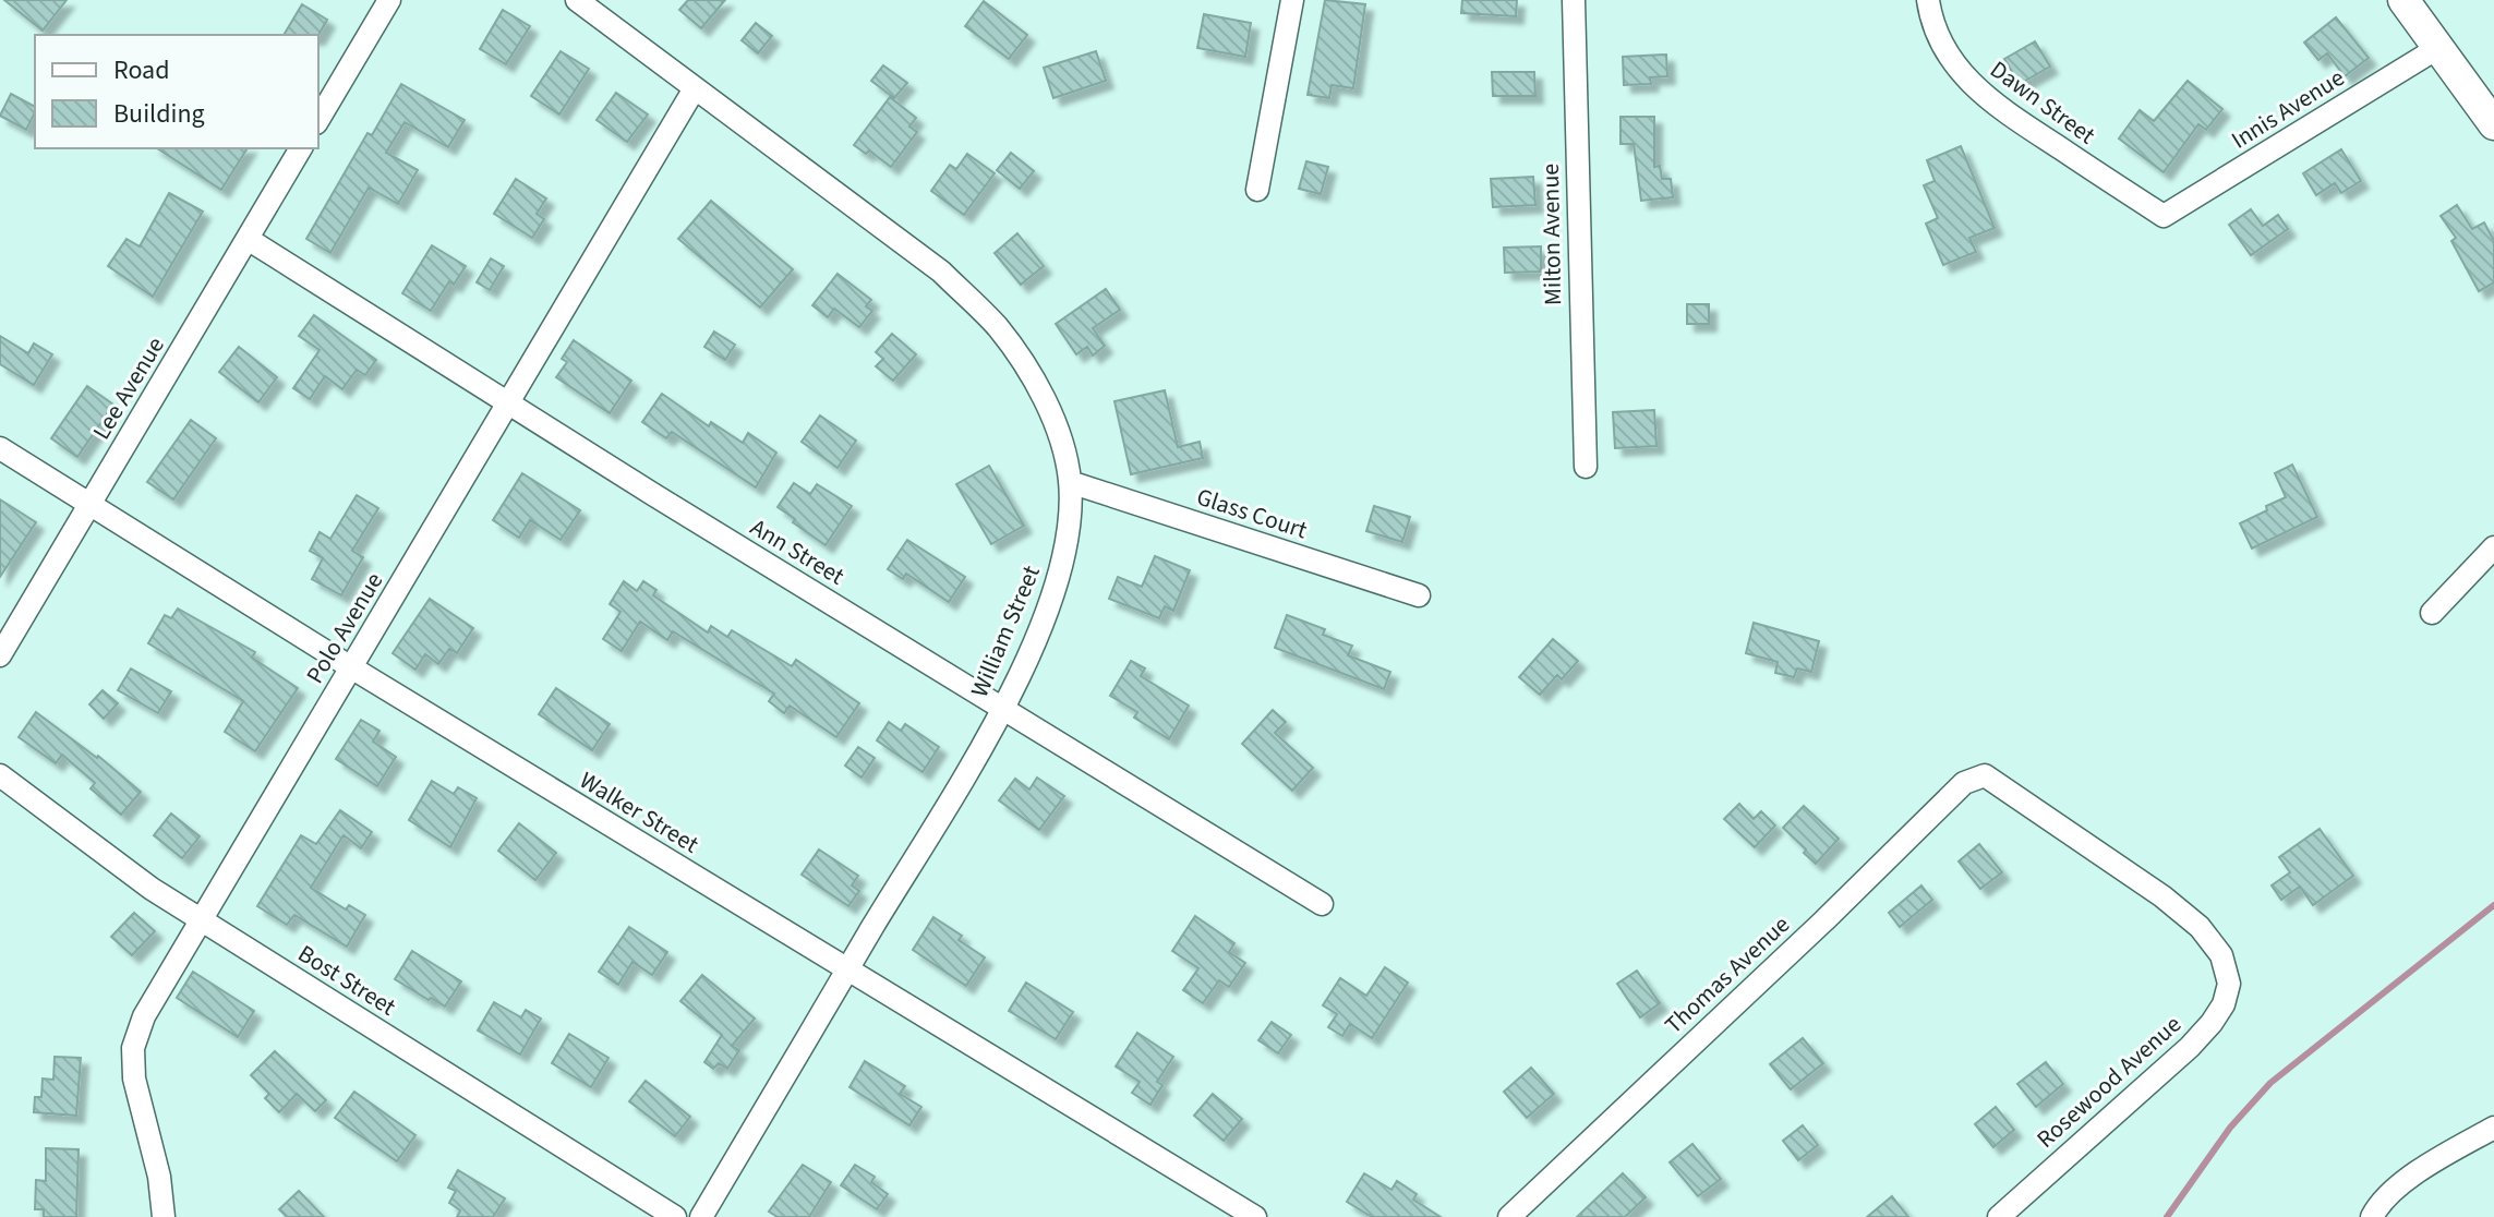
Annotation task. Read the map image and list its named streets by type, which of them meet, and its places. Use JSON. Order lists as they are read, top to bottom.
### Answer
{
  "streets": {
    "street": [
      "Dawn Street",
      "Innis Avenue",
      "Milton Avenue",
      "Lee Avenue",
      "Glass Court",
      "Ann Street",
      "Polo Avenue",
      "William Street",
      "Walker Street",
      "Thomas Avenue",
      "Bost Street",
      "Rosewood Avenue"
    ]
  },
  "crossings": [
    ["Dawn Street", "Innis Avenue"],
    ["Lee Avenue", "Ann Street"],
    ["Lee Avenue", "Walker Street"],
    ["Glass Court", "William Street"],
    ["Ann Street", "Polo Avenue"],
    ["Ann Street", "William Street"],
    ["Polo Avenue", "William Street"],
    ["Polo Avenue", "Walker Street"],
    ["Polo Avenue", "Bost Street"],
    ["William Street", "Walker Street"],
    ["Thomas Avenue", "Rosewood Avenue"]
  ],
  "legend": ["Road", "Building"]
}
